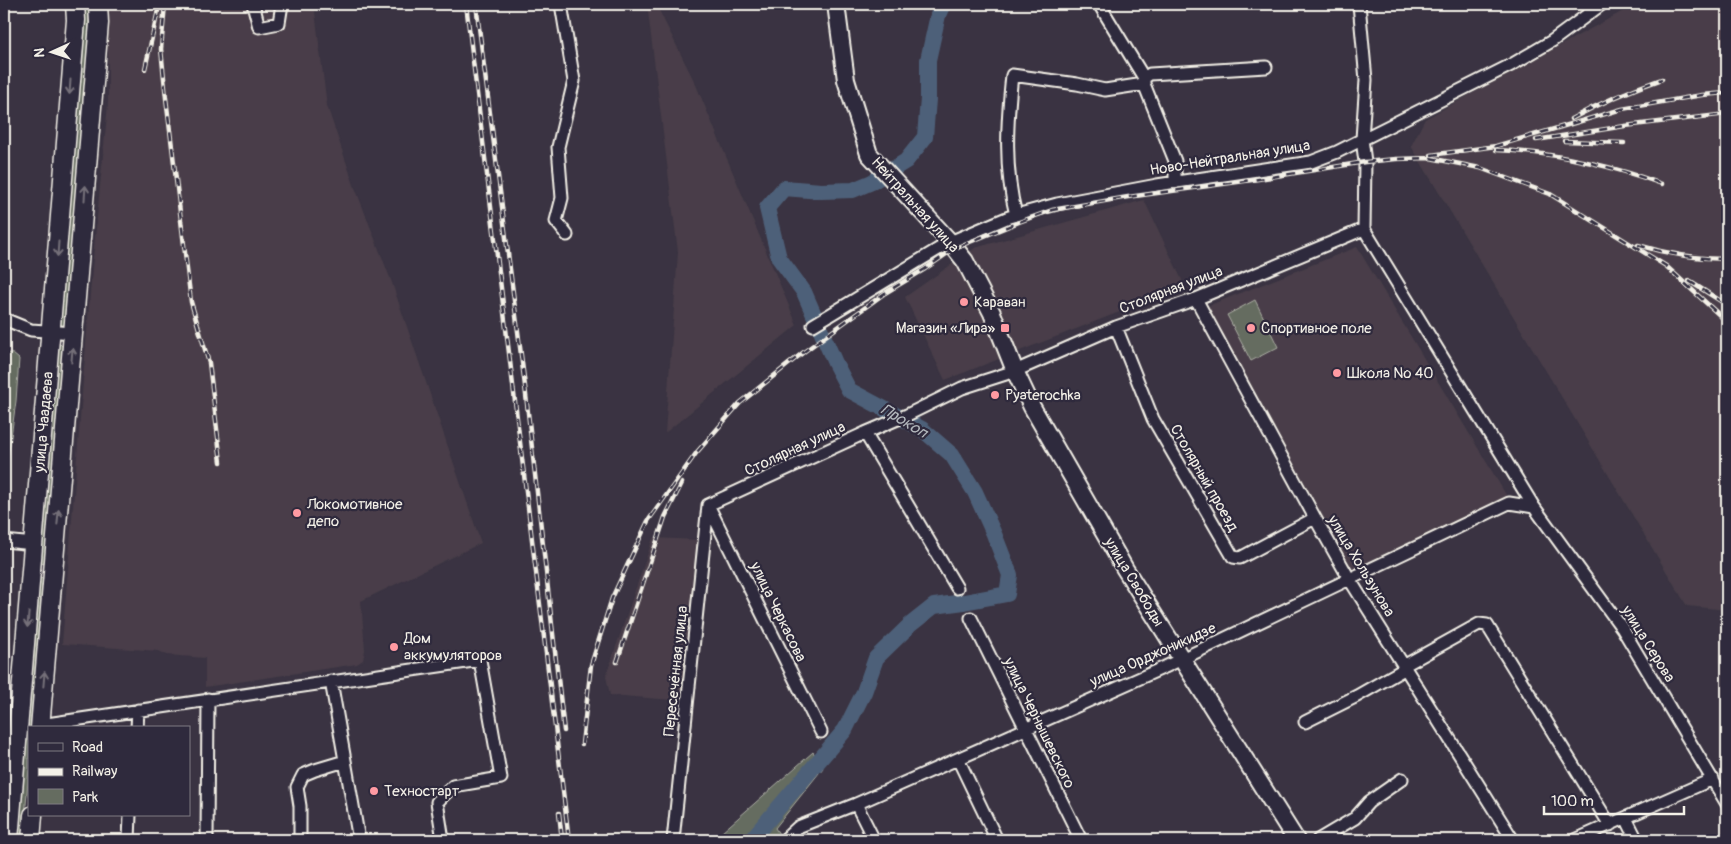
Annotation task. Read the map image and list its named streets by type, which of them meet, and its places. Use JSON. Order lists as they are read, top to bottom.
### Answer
{
  "streets": {
    "main road": ["Нейтральная улица", "улица Чаадаева", "улица Свободы"],
    "street": [
      "Ново-Нейтральная улица",
      "Столярная улица",
      "Столярный проезд",
      "улица Хользунова",
      "улица Черкасова",
      "улица Серова",
      "улица Орджоникидзе",
      "Пересечённая улица",
      "улица Чернышевского"
    ]
  },
  "crossings": [
    ["Ново-Нейтральная улица", "Нейтральная улица"],
    ["Нейтральная улица", "улица Свободы"],
    ["Столярная улица", "Столярный проезд"],
    ["Столярная улица", "улица Хользунова"],
    ["Столярная улица", "улица Свободы"],
    ["Столярная улица", "улица Черкасова"],
    ["Столярная улица", "улица Серова"],
    ["Столярная улица", "Пересечённая улица"],
    ["Столярный проезд", "улица Хользунова"],
    ["улица Хользунова", "улица Орджоникидзе"],
    ["улица Свободы", "улица Орджоникидзе"],
    ["улица Черкасова", "Пересечённая улица"],
    ["улица Серова", "улица Орджоникидзе"],
    ["улица Орджоникидзе", "улица Чернышевского"]
  ],
  "water": ["Прокоп"],
  "places": {
    "other": [
      "Караван",
      "Спортивное поле",
      "Школа № 40",
      "Pyaterochka",
      "Локомотивное депо",
      "Дом аккумуляторов",
      "Техностарт"
    ],
    "transit": ["Магазин «Лира»"]
  },
  "legend": ["Road", "Railway", "Park"],
  "scale_bar": "100 m",
  "north": "left"
}
